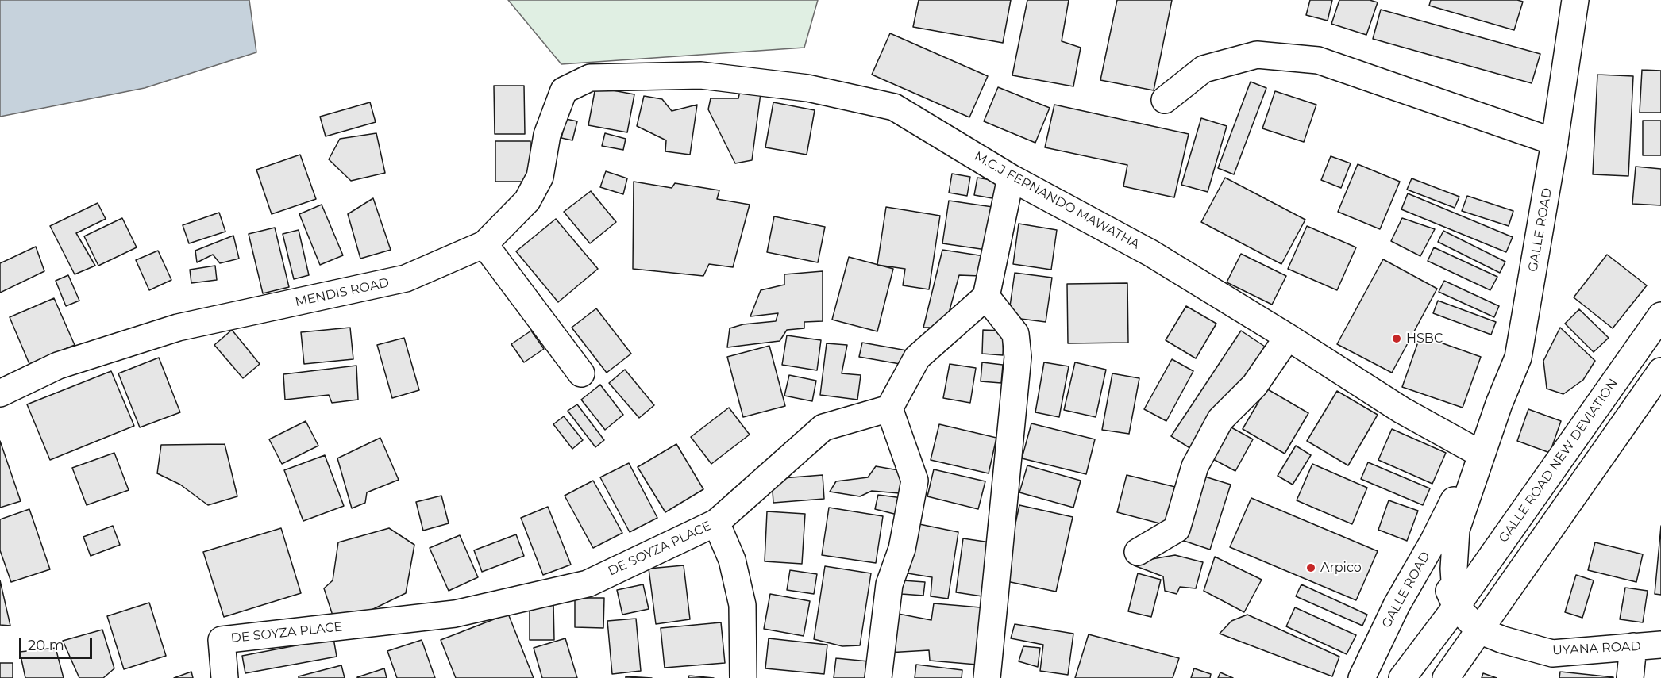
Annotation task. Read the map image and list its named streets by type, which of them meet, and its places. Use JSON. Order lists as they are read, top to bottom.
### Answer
{
  "streets": {
    "main road": [
      "M.C.J FERNANDO MAWATHA",
      "GALLE ROAD",
      "MENDIS ROAD",
      "GALLE ROAD NEW DEVIATION",
      "DE SOYZA PLACE",
      "UYANA ROAD"
    ]
  },
  "crossings": [
    ["M.C.J FERNANDO MAWATHA", "GALLE ROAD"],
    ["M.C.J FERNANDO MAWATHA", "MENDIS ROAD"],
    ["GALLE ROAD", "GALLE ROAD NEW DEVIATION"]
  ],
  "places": ["HSBC", "Arpico"],
  "scale_bar": "20 m"
}
